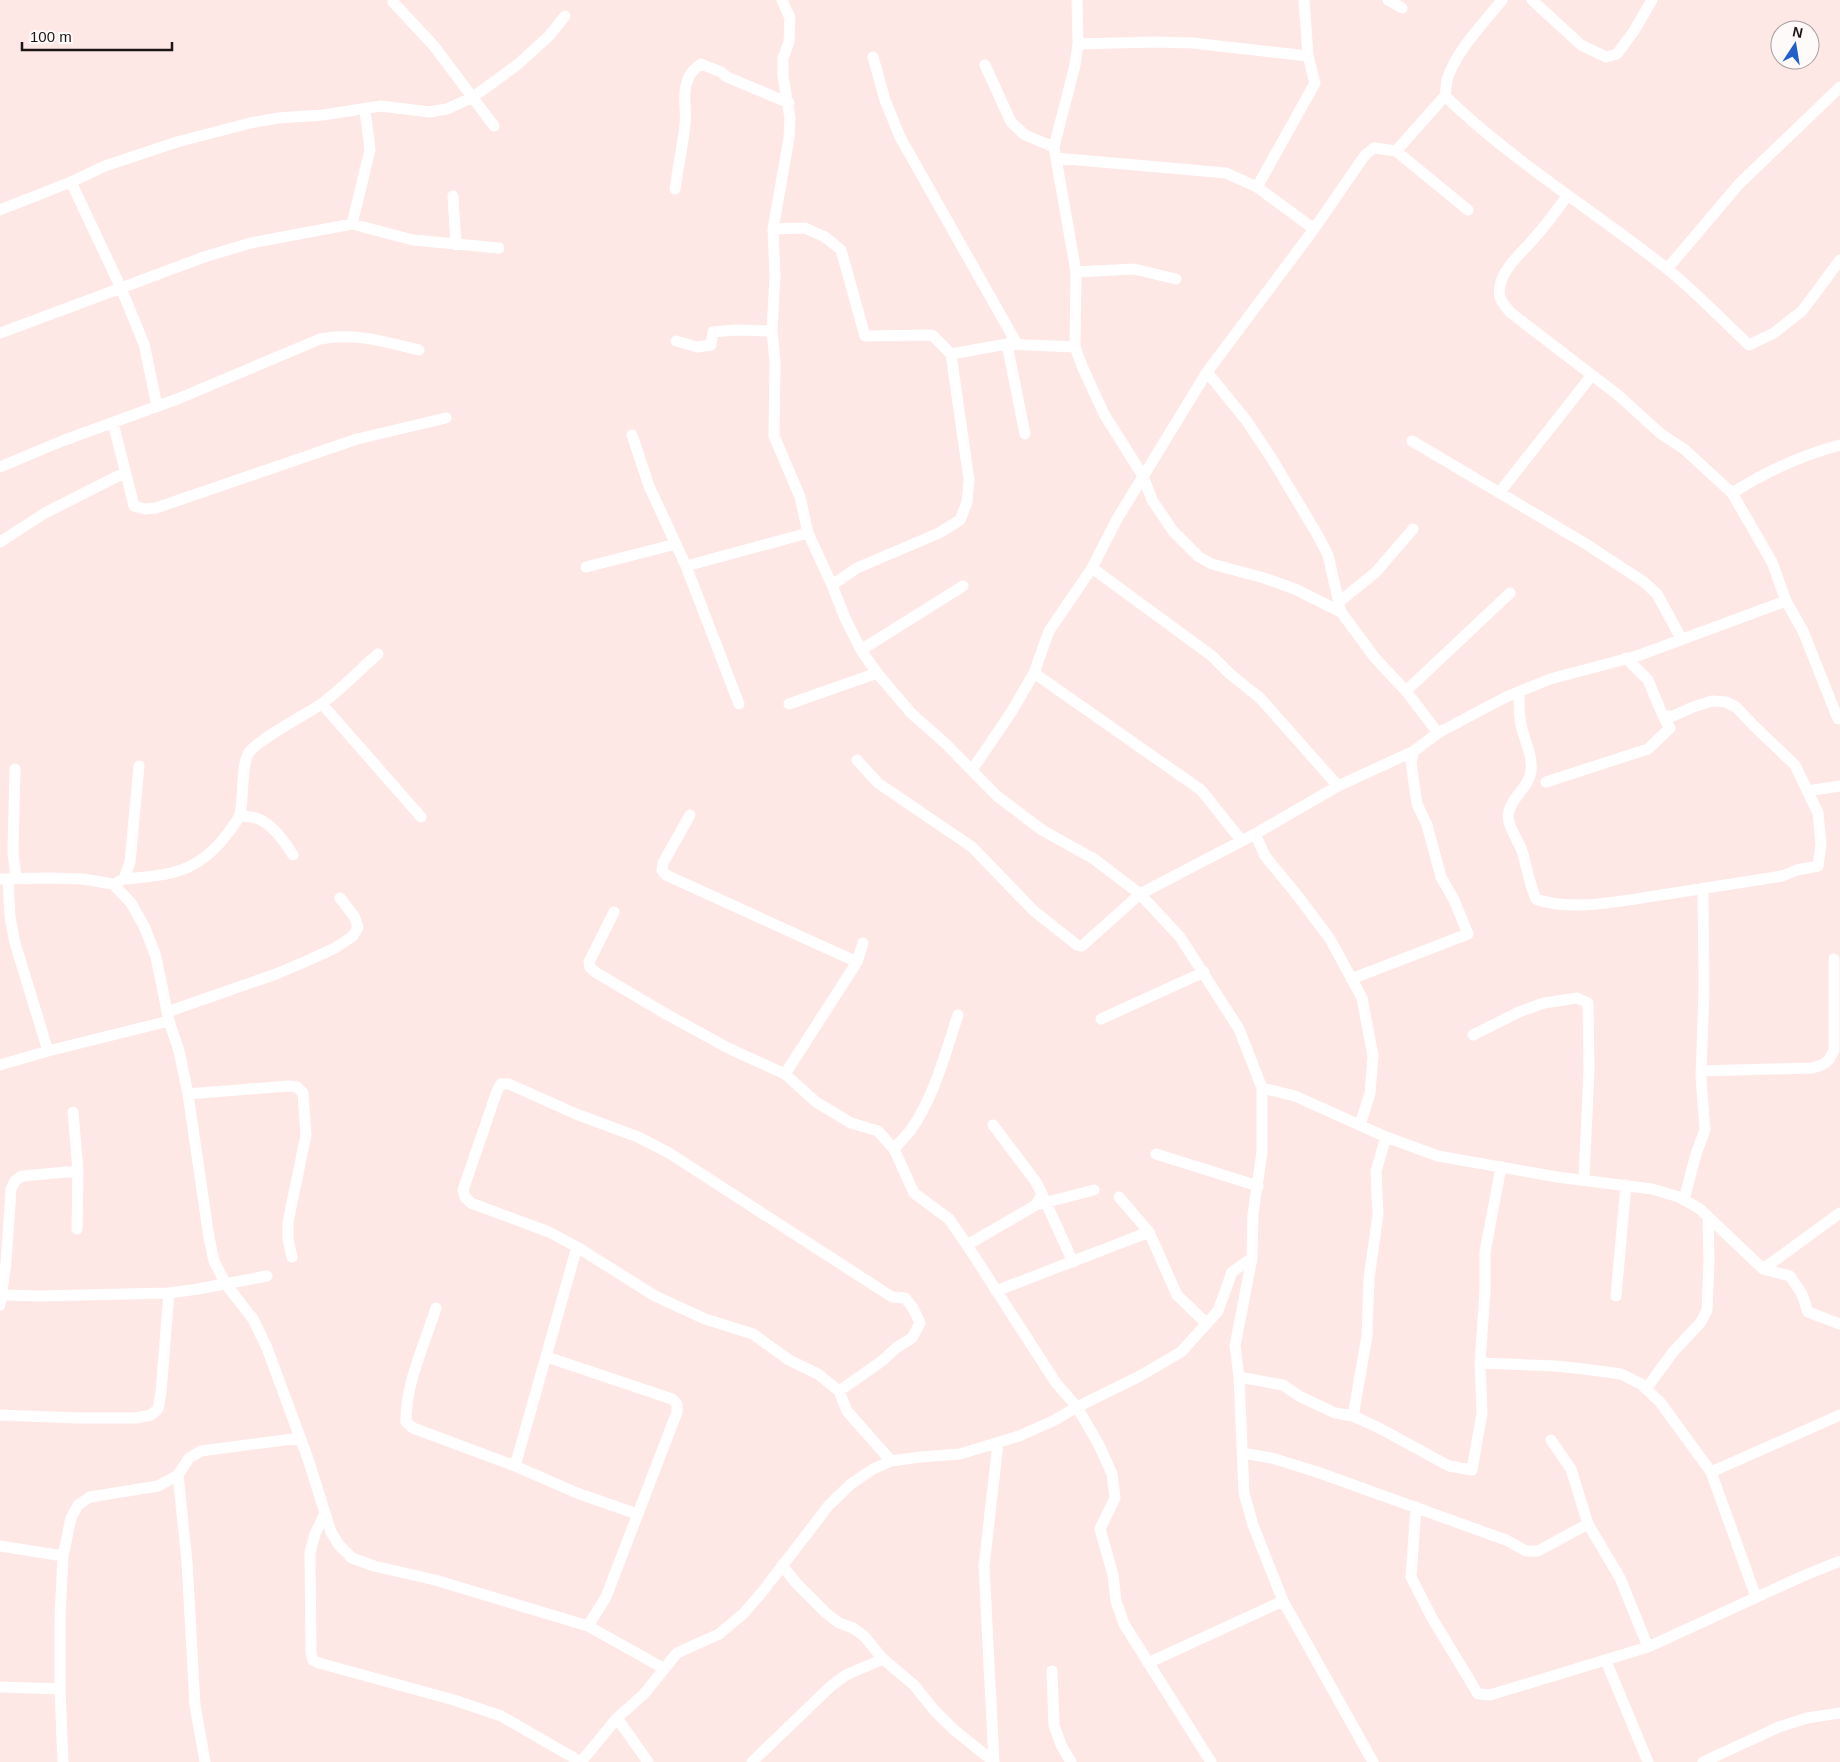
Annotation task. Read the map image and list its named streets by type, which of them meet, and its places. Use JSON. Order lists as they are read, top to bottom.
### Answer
{
  "scale_bar": "100 m",
  "north": "top"
}
